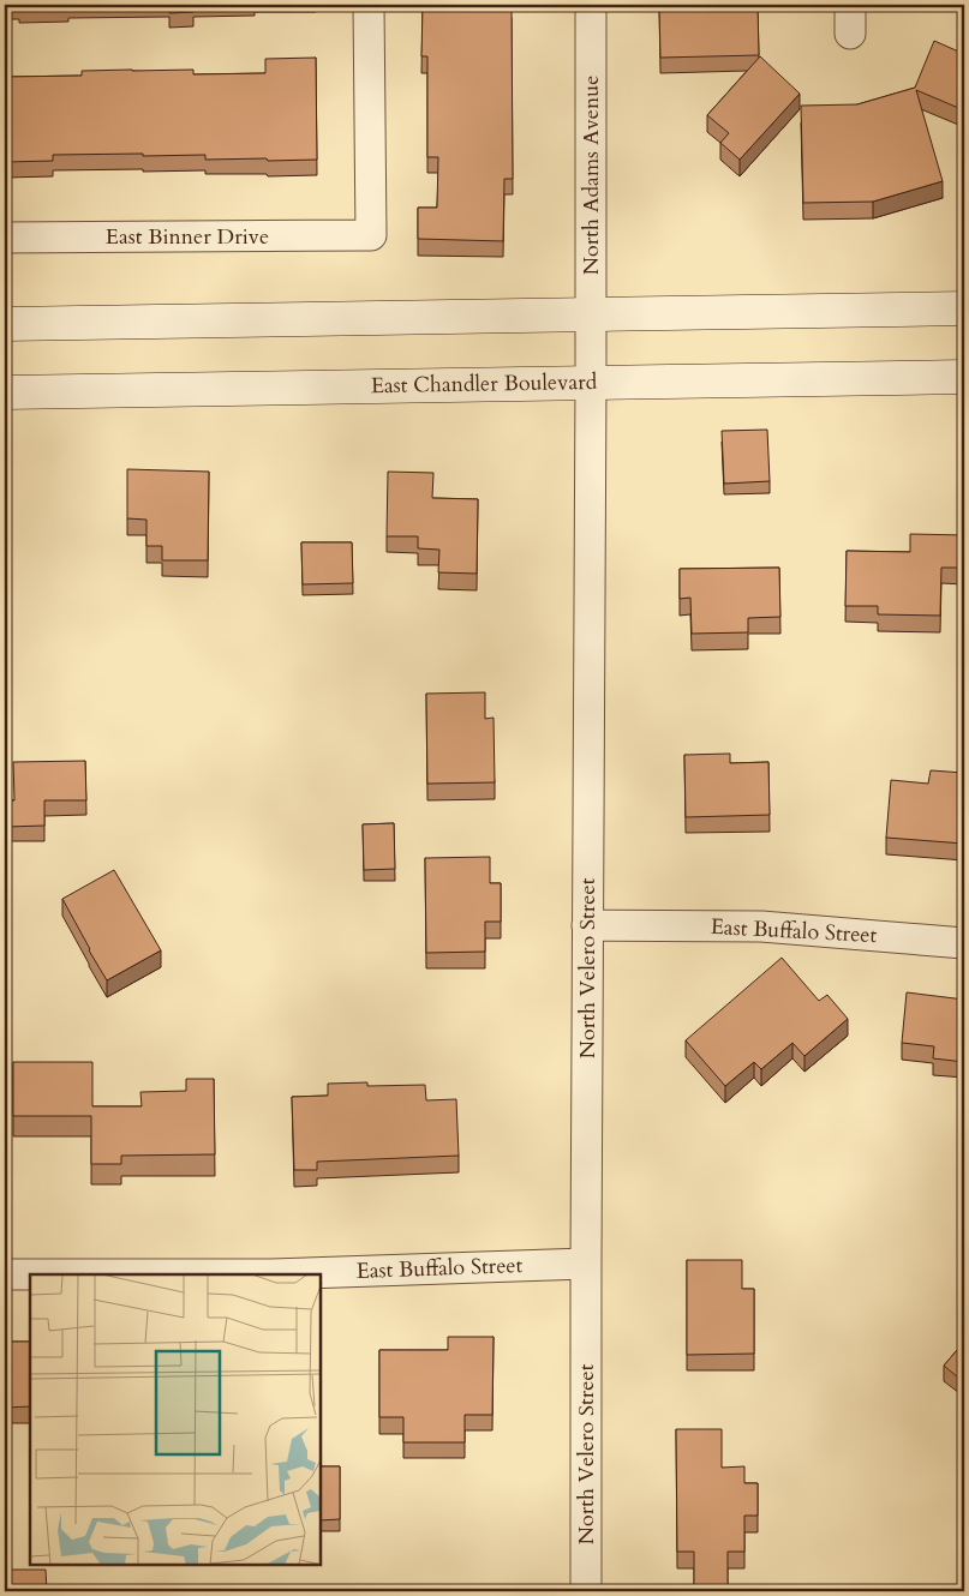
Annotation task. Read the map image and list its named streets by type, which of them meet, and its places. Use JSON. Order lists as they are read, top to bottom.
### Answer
{
  "streets": {
    "main road": ["East Chandler Boulevard"],
    "street": [
      "North Adams Avenue",
      "East Binner Drive",
      "East Buffalo Street",
      "North Velero Street"
    ]
  },
  "crossings": [
    ["North Adams Avenue", "North Velero Street"],
    ["East Chandler Boulevard", "North Velero Street"],
    ["East Buffalo Street", "North Velero Street"]
  ]
}
